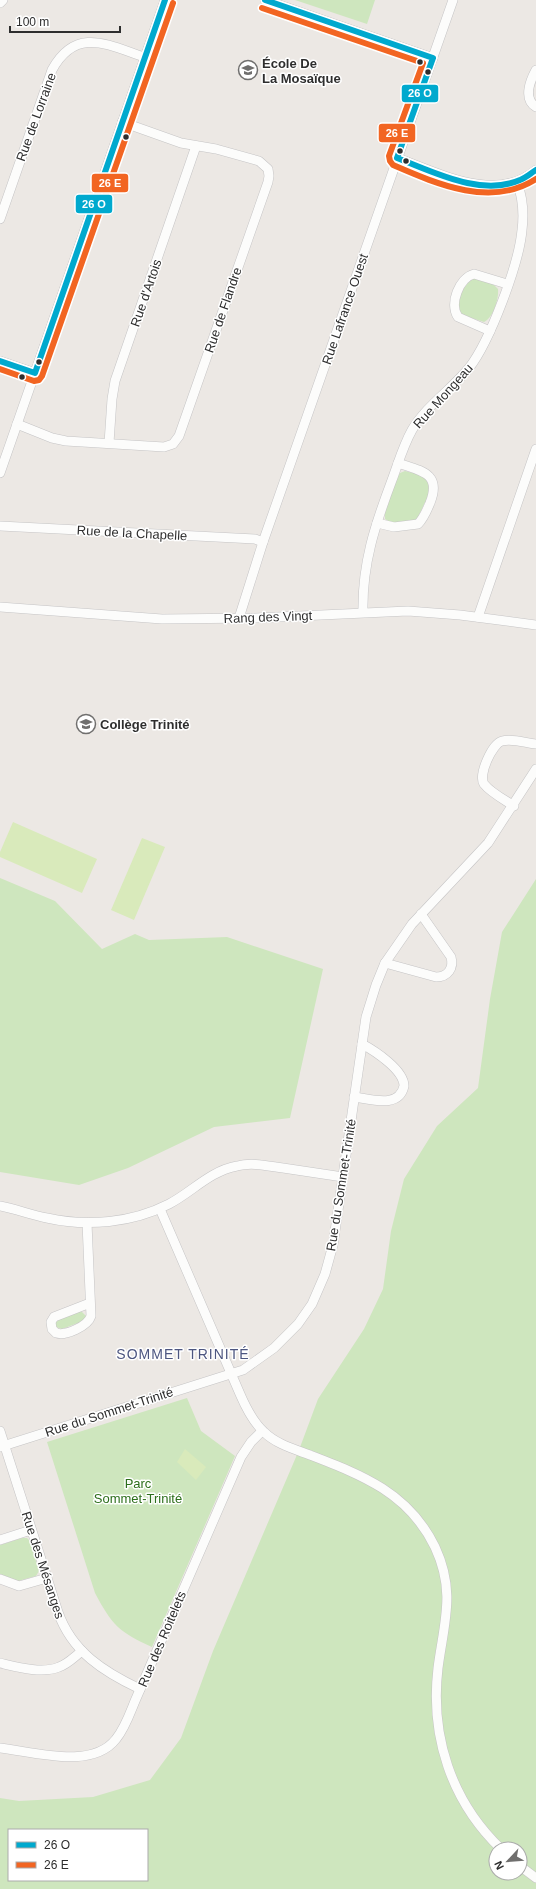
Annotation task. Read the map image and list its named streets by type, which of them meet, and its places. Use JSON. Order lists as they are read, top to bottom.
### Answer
{
  "streets": {
    "street": [
      "Rue de Lorraine",
      "Rue d'Artois",
      "Rue Lafrance Ouest",
      "Rue de Flandre",
      "Rue Mongeau",
      "Rue de la Chapelle",
      "Rang des Vingt",
      "Rue du Sommet-Trinité",
      "Rue des Mésanges",
      "Rue des Roitelets"
    ]
  },
  "crossings": [
    ["Rue d'Artois", "Rue de Flandre"],
    ["Rue Lafrance Ouest", "Rue de la Chapelle"],
    ["Rue Lafrance Ouest", "Rang des Vingt"],
    ["Rue Mongeau", "Rang des Vingt"],
    ["Rue du Sommet-Trinité", "Rue des Mésanges"],
    ["Rue des Mésanges", "Rue des Roitelets"]
  ],
  "districts": ["SOMMET TRINITÉ"],
  "parks": ["Parc Sommet-Trinité"],
  "places": {
    "school or university": ["École De La Mosaïque", "Collège Trinité"]
  },
  "legend": ["26 O", "26 E"],
  "scale_bar": "100 m",
  "north": "bottom left"
}
